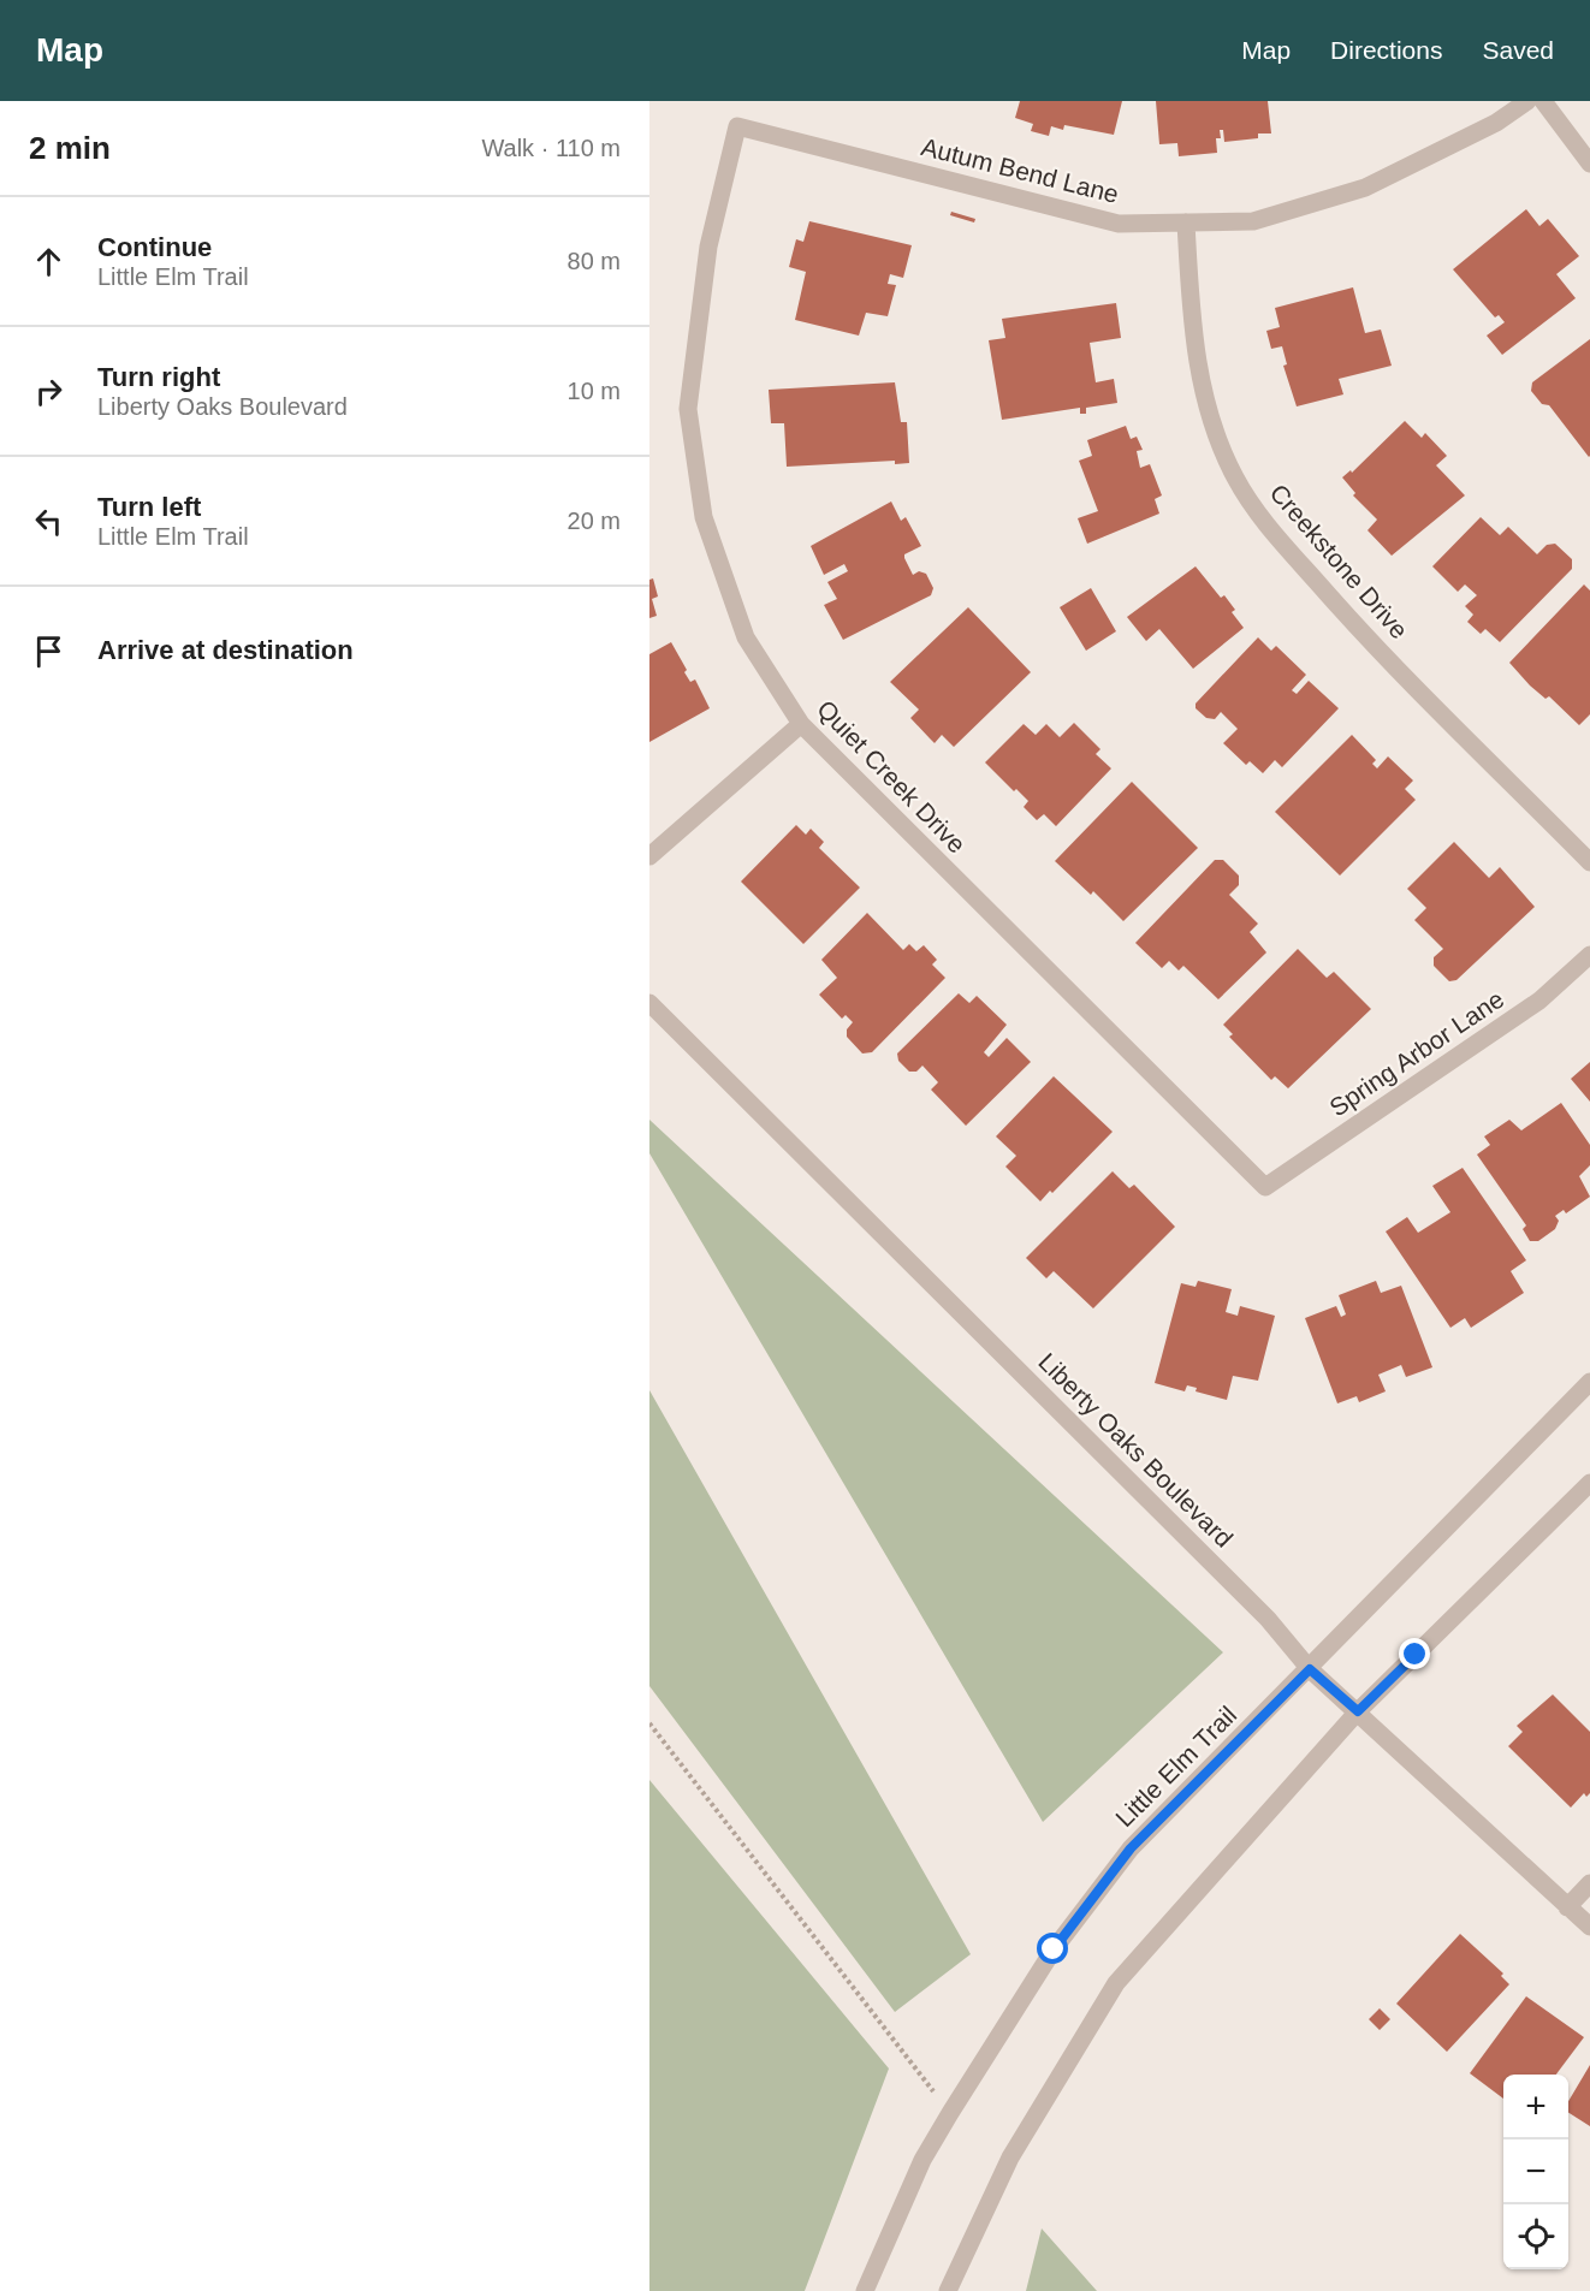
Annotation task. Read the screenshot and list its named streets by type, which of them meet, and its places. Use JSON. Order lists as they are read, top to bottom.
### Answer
{
  "streets": {
    "street": [
      "Autum Bend Lane",
      "Creekstone Drive",
      "Quiet Creek Drive",
      "Spring Arbor Lane",
      "Liberty Oaks Boulevard",
      "Little Elm Trail"
    ]
  },
  "crossings": [
    ["Autum Bend Lane", "Creekstone Drive"],
    ["Autum Bend Lane", "Quiet Creek Drive"],
    ["Quiet Creek Drive", "Spring Arbor Lane"],
    ["Liberty Oaks Boulevard", "Little Elm Trail"]
  ],
  "page": {
    "header": "Map",
    "nav": ["Map", "Directions", "Saved"],
    "heading": ["2 min", "Walk · 110 m"],
    "list": [
      ["Continue", "Little Elm Trail", "80 m"],
      ["Turn right", "Liberty Oaks Boulevard", "10 m"],
      ["Turn left", "Little Elm Trail", "20 m"],
      "Arrive at destination"
    ],
    "map_buttons": ["+", "−"]
  }
}
